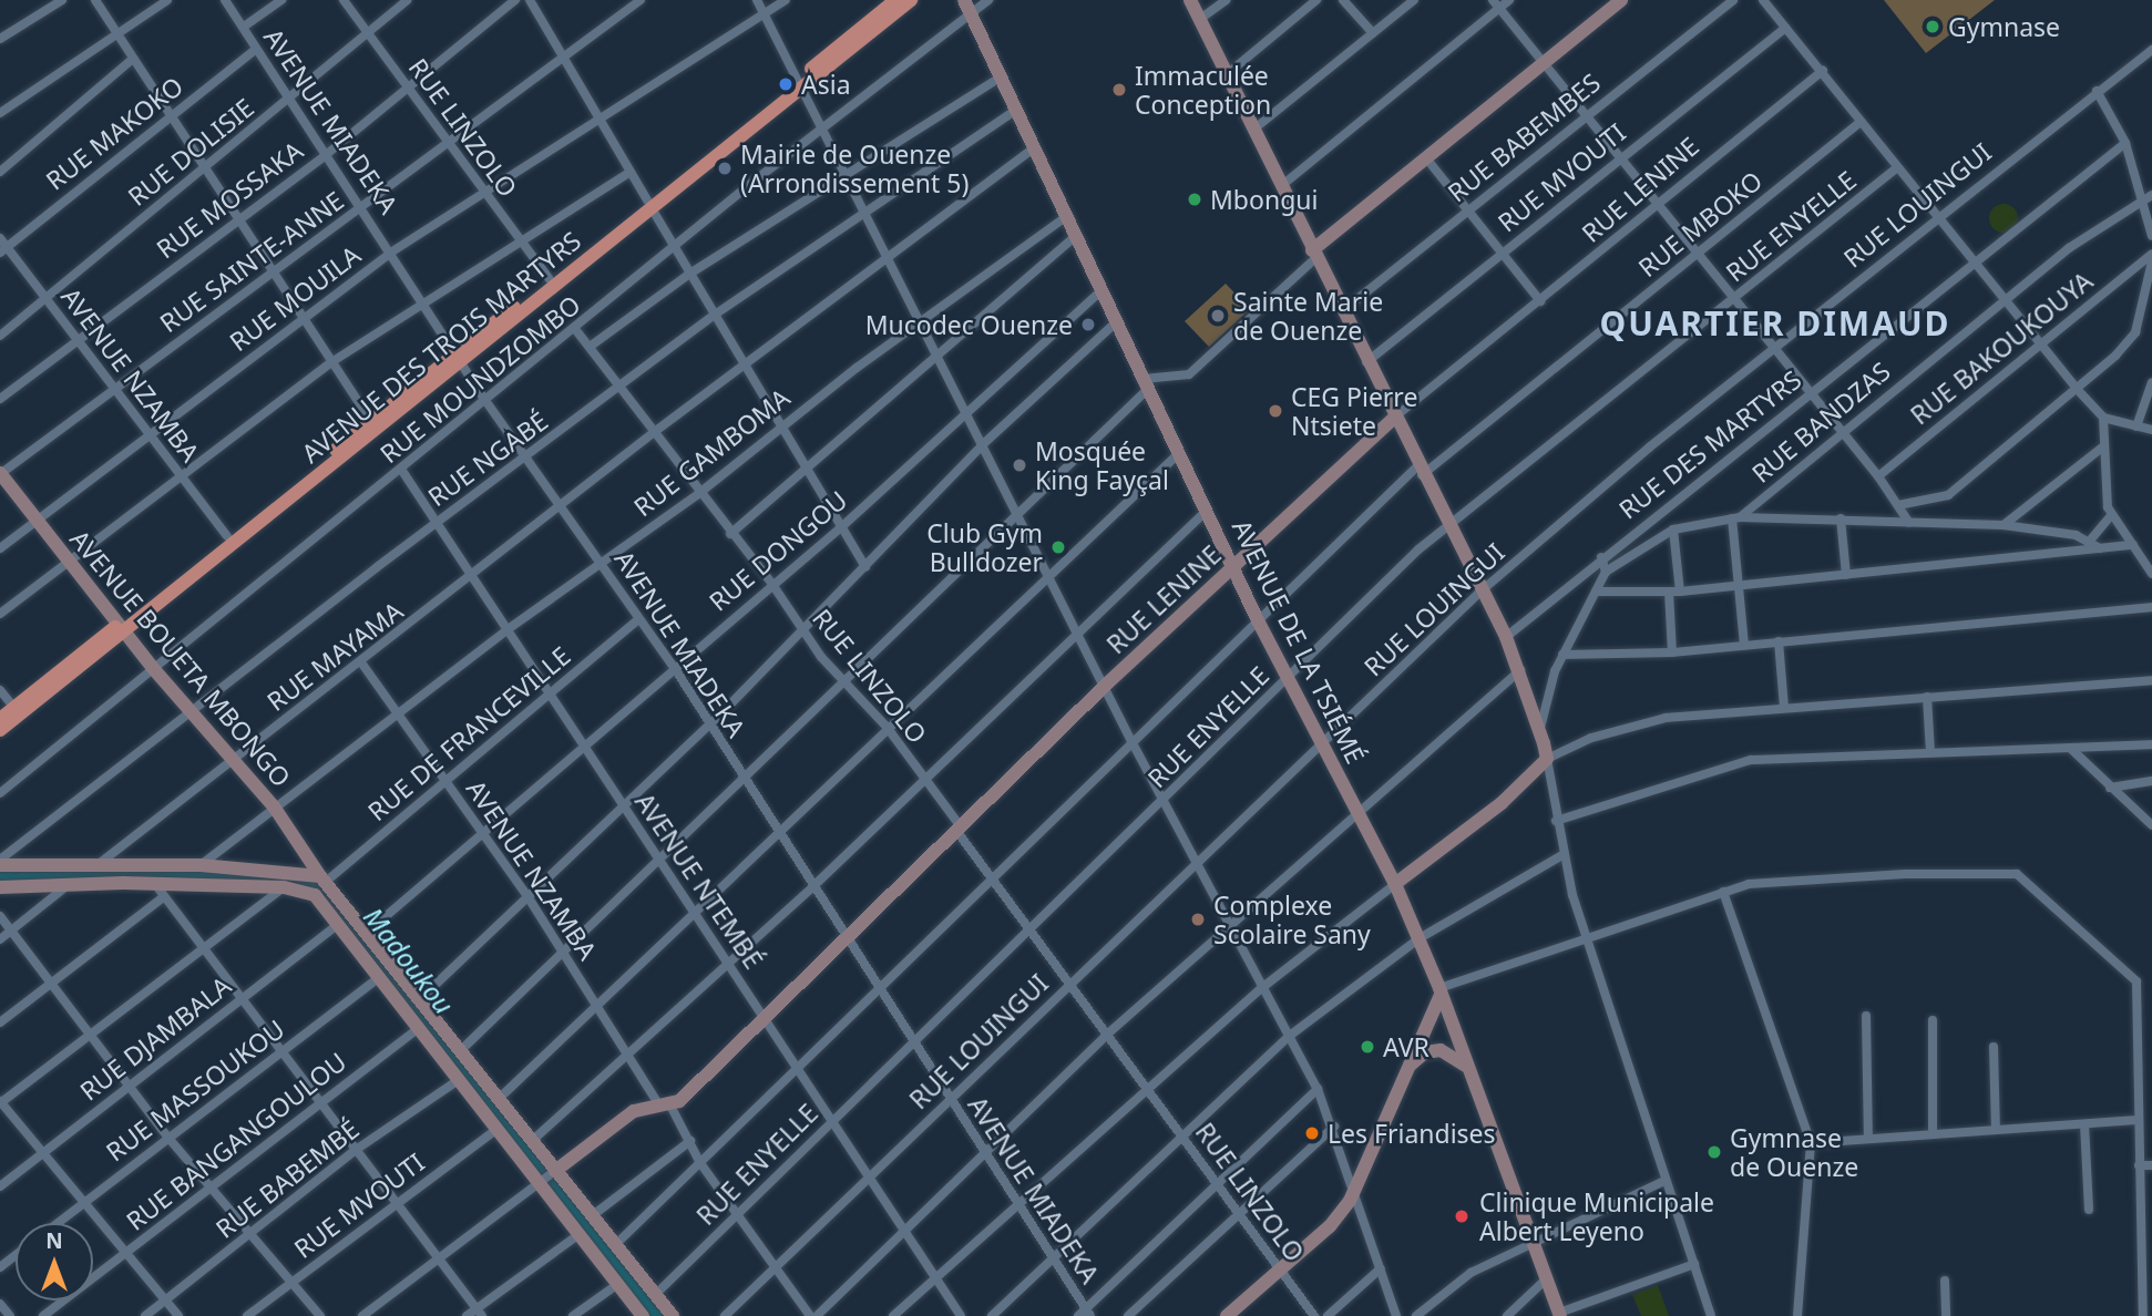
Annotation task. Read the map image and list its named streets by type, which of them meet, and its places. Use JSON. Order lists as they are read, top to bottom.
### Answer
{
  "streets": {
    "main road": [
      "RUE LENINE",
      "AVENUE DES TROIS MARTYRS",
      "AVENUE DE LA TSIÉMÉ",
      "AVENUE BOUETA MBONGO"
    ],
    "street": [
      "AVENUE MIADEKA",
      "RUE LINZOLO",
      "RUE MAKOKO",
      "RUE BABEMBES",
      "RUE DOLISIE",
      "RUE MVOUTI",
      "RUE MOSSAKA",
      "RUE LOUINGUI",
      "RUE MBOKO",
      "RUE ENYELLE",
      "RUE SAINTE-ANNE",
      "RUE MOUILA",
      "RUE BAKOUKOUYA",
      "AVENUE NZAMBA",
      "RUE MOUNDZOMBO",
      "RUE BANDZAS",
      "RUE DES MARTYRS",
      "RUE GAMBOMA",
      "RUE NGABÉ",
      "RUE DONGOU",
      "RUE MAYAMA",
      "RUE DE FRANCEVILLE",
      "AVENUE NTEMBÉ",
      "RUE DJAMBALA",
      "RUE MASSOUKOU",
      "RUE BANGANGOULOU",
      "RUE BABEMBÉ"
    ]
  },
  "crossings": [
    ["AVENUE MIADEKA", "RUE MAKOKO"],
    ["AVENUE MIADEKA", "RUE DOLISIE"],
    ["AVENUE MIADEKA", "RUE LENINE"],
    ["AVENUE MIADEKA", "RUE MOSSAKA"],
    ["AVENUE MIADEKA", "RUE LOUINGUI"],
    ["AVENUE MIADEKA", "RUE MBOKO"],
    ["AVENUE MIADEKA", "RUE ENYELLE"],
    ["AVENUE MIADEKA", "RUE SAINTE-ANNE"],
    ["AVENUE MIADEKA", "RUE MOUILA"],
    ["AVENUE MIADEKA", "AVENUE DES TROIS MARTYRS"],
    ["AVENUE MIADEKA", "RUE MOUNDZOMBO"],
    ["AVENUE MIADEKA", "RUE GAMBOMA"],
    ["AVENUE MIADEKA", "RUE NGABÉ"],
    ["AVENUE MIADEKA", "RUE DONGOU"],
    ["AVENUE MIADEKA", "RUE MAYAMA"],
    ["AVENUE MIADEKA", "RUE DE FRANCEVILLE"],
    ["RUE LINZOLO", "RUE DOLISIE"],
    ["RUE LINZOLO", "RUE LENINE"],
    ["RUE LINZOLO", "RUE MOSSAKA"],
    ["RUE LINZOLO", "RUE LOUINGUI"],
    ["RUE LINZOLO", "RUE MBOKO"],
    ["RUE LINZOLO", "RUE ENYELLE"],
    ["RUE LINZOLO", "RUE SAINTE-ANNE"],
    ["RUE LINZOLO", "RUE MOUILA"],
    ["RUE LINZOLO", "AVENUE DES TROIS MARTYRS"],
    ["RUE LINZOLO", "RUE MOUNDZOMBO"],
    ["RUE LINZOLO", "RUE GAMBOMA"],
    ["RUE LINZOLO", "RUE NGABÉ"],
    ["RUE LINZOLO", "RUE DONGOU"],
    ["RUE LINZOLO", "RUE MAYAMA"],
    ["RUE MAKOKO", "AVENUE NZAMBA"],
    ["RUE DOLISIE", "AVENUE NZAMBA"],
    ["RUE LENINE", "AVENUE NZAMBA"],
    ["RUE LENINE", "AVENUE DE LA TSIÉMÉ"],
    ["RUE LENINE", "AVENUE BOUETA MBONGO"],
    ["RUE LENINE", "AVENUE NTEMBÉ"],
    ["RUE MOSSAKA", "AVENUE NZAMBA"],
    ["RUE LOUINGUI", "AVENUE NZAMBA"],
    ["RUE LOUINGUI", "AVENUE DE LA TSIÉMÉ"],
    ["RUE LOUINGUI", "AVENUE NTEMBÉ"],
    ["RUE MBOKO", "AVENUE NZAMBA"],
    ["RUE MBOKO", "AVENUE DE LA TSIÉMÉ"],
    ["RUE MBOKO", "AVENUE BOUETA MBONGO"],
    ["RUE MBOKO", "AVENUE NTEMBÉ"],
    ["RUE ENYELLE", "AVENUE NZAMBA"],
    ["RUE ENYELLE", "AVENUE DE LA TSIÉMÉ"],
    ["RUE ENYELLE", "AVENUE BOUETA MBONGO"],
    ["RUE ENYELLE", "AVENUE NTEMBÉ"],
    ["RUE SAINTE-ANNE", "AVENUE NZAMBA"],
    ["RUE SAINTE-ANNE", "AVENUE BOUETA MBONGO"],
    ["RUE MOUILA", "AVENUE NZAMBA"],
    ["RUE MOUILA", "AVENUE BOUETA MBONGO"],
    ["AVENUE DES TROIS MARTYRS", "AVENUE NZAMBA"],
    ["AVENUE DES TROIS MARTYRS", "AVENUE BOUETA MBONGO"],
    ["AVENUE NZAMBA", "RUE GAMBOMA"],
    ["AVENUE NZAMBA", "RUE DONGOU"],
    ["AVENUE NZAMBA", "RUE MAYAMA"],
    ["AVENUE NZAMBA", "RUE DE FRANCEVILLE"],
    ["RUE MOUNDZOMBO", "AVENUE DE LA TSIÉMÉ"],
    ["RUE MOUNDZOMBO", "AVENUE BOUETA MBONGO"],
    ["RUE MOUNDZOMBO", "AVENUE NTEMBÉ"],
    ["RUE GAMBOMA", "AVENUE DE LA TSIÉMÉ"],
    ["RUE GAMBOMA", "AVENUE BOUETA MBONGO"],
    ["RUE GAMBOMA", "AVENUE NTEMBÉ"],
    ["RUE NGABÉ", "AVENUE DE LA TSIÉMÉ"],
    ["RUE NGABÉ", "AVENUE BOUETA MBONGO"],
    ["RUE NGABÉ", "AVENUE NTEMBÉ"],
    ["RUE DONGOU", "AVENUE DE LA TSIÉMÉ"],
    ["RUE DONGOU", "AVENUE BOUETA MBONGO"],
    ["RUE DONGOU", "AVENUE NTEMBÉ"],
    ["AVENUE DE LA TSIÉMÉ", "RUE MAYAMA"],
    ["RUE MAYAMA", "AVENUE BOUETA MBONGO"],
    ["RUE MAYAMA", "AVENUE NTEMBÉ"],
    ["AVENUE BOUETA MBONGO", "RUE DE FRANCEVILLE"],
    ["RUE DE FRANCEVILLE", "AVENUE NTEMBÉ"]
  ],
  "districts": ["QUARTIER DIMAUD"],
  "water": ["Madoukou"],
  "places": [
    "Gymnase",
    "Asia",
    "Immaculée Conception",
    "Mairie de Ouenze (Arrondissement 5)",
    "Mbongui",
    "Sainte Marie de Ouenze",
    "Mucodec Ouenze",
    "CEG Pierre Ntsiete",
    "Mosquée King Fayçal",
    "Club Gym Bulldozer",
    "Complexe Scolaire Sany",
    "AVR",
    "Les Friandises",
    "Gymnase de Ouenze",
    "Clinique Municipale Albert Leyeno"
  ],
  "north": "top"
}
